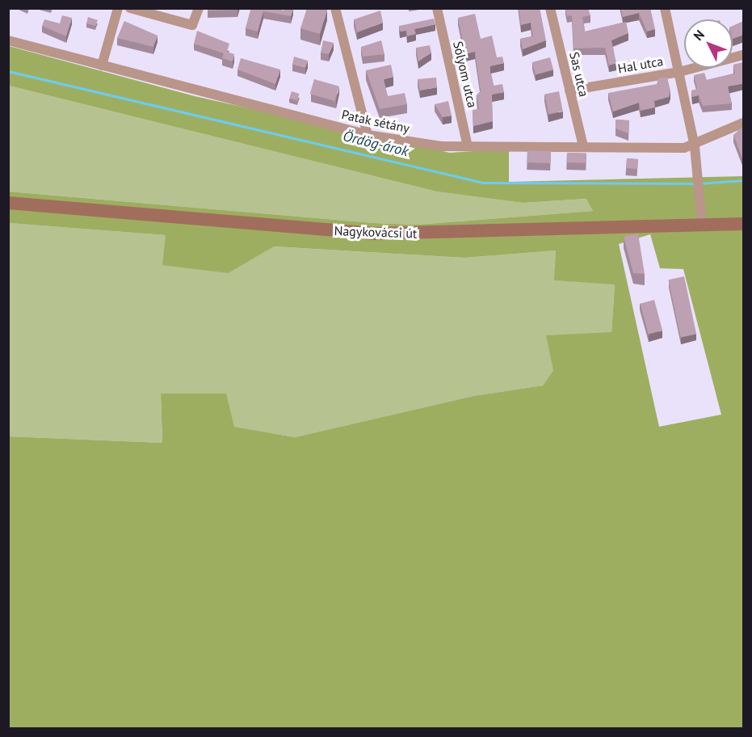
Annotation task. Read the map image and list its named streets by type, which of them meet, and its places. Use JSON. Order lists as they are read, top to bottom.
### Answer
{
  "streets": {
    "street": [
      "Hal utca",
      "Sólyom utca",
      "Sas utca",
      "Patak sétány",
      "Nagykovácsi út"
    ]
  },
  "crossings": [
    ["Hal utca", "Sas utca"],
    ["Sólyom utca", "Patak sétány"],
    ["Sas utca", "Patak sétány"]
  ],
  "water": ["Ördög-árok"],
  "north": "top left"
}
